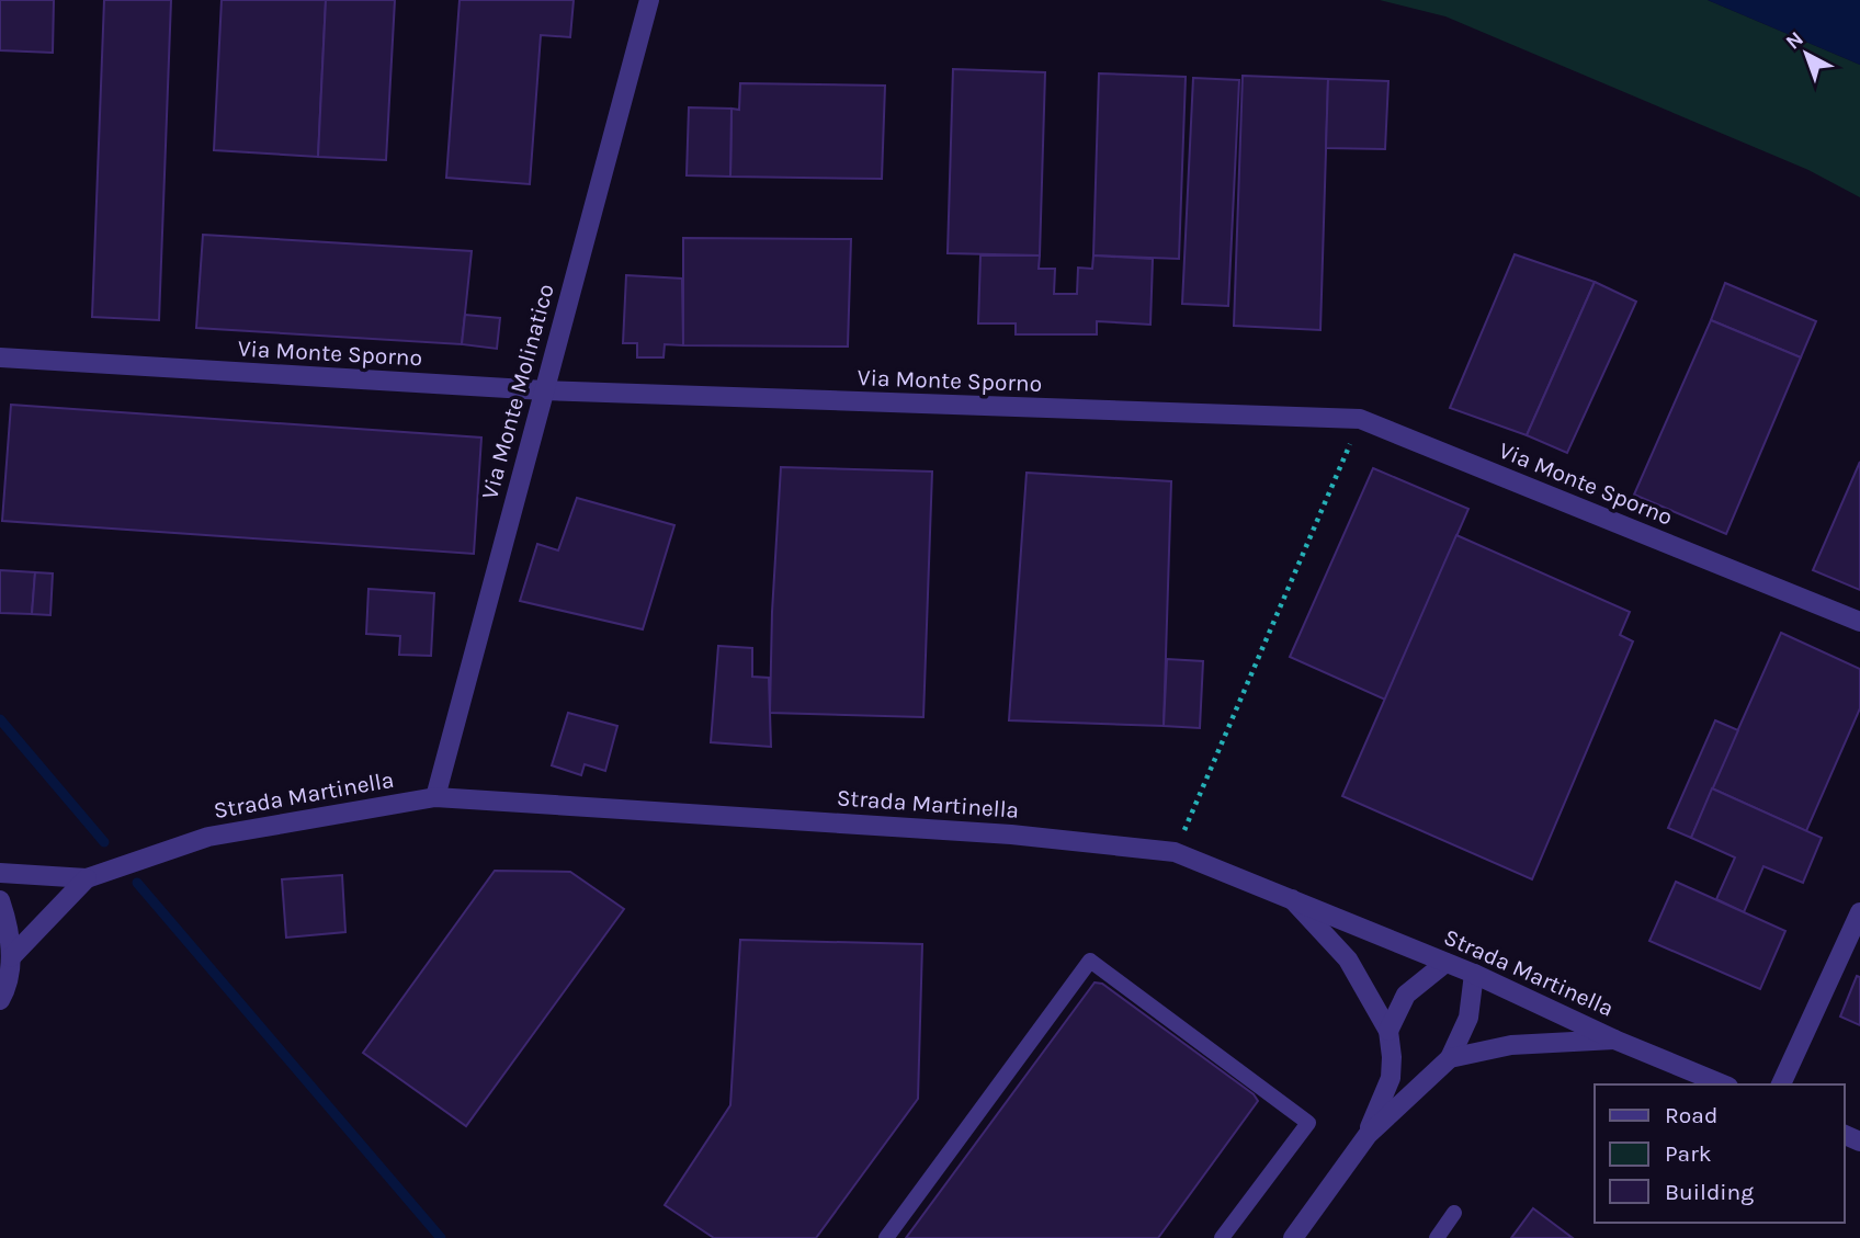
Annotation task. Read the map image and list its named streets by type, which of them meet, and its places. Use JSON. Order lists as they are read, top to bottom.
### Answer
{
  "streets": {
    "street": ["Via Monte Sporno", "Via Monte Molinatico", "Strada Martinella"]
  },
  "crossings": [
    ["Via Monte Sporno", "Via Monte Molinatico"],
    ["Via Monte Molinatico", "Strada Martinella"]
  ],
  "legend": ["Road", "Park", "Building"],
  "north": "top left"
}
